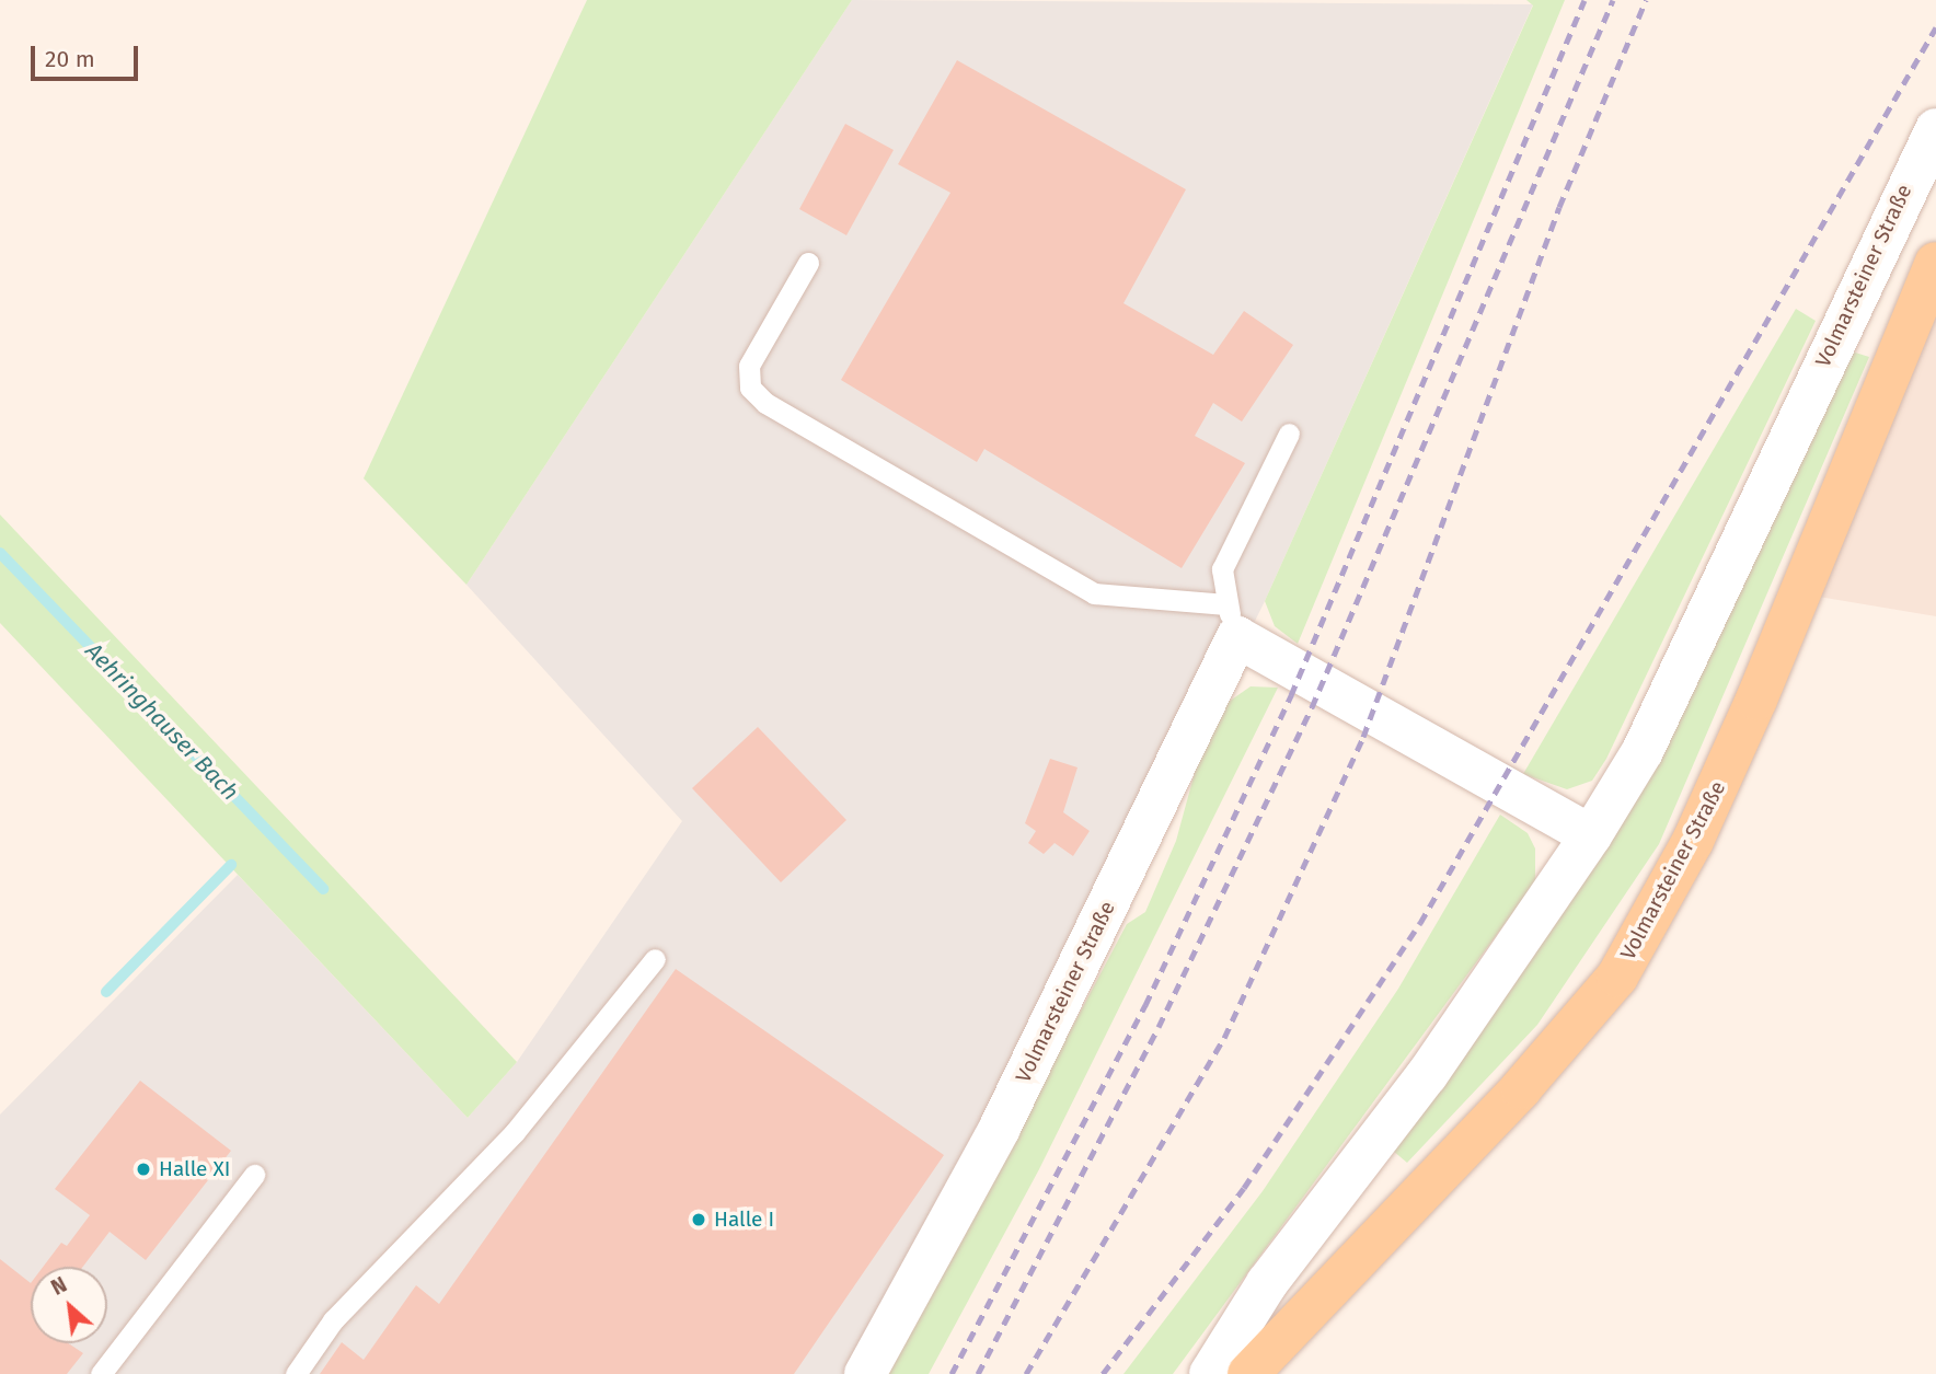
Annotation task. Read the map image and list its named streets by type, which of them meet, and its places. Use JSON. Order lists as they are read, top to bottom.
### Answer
{
  "streets": {
    "main road": ["Volmarsteiner Straße"]
  },
  "water": ["Aehringhauser Bach"],
  "places": ["Halle XI", "Halle I"],
  "scale_bar": "20 m",
  "north": "top left"
}
